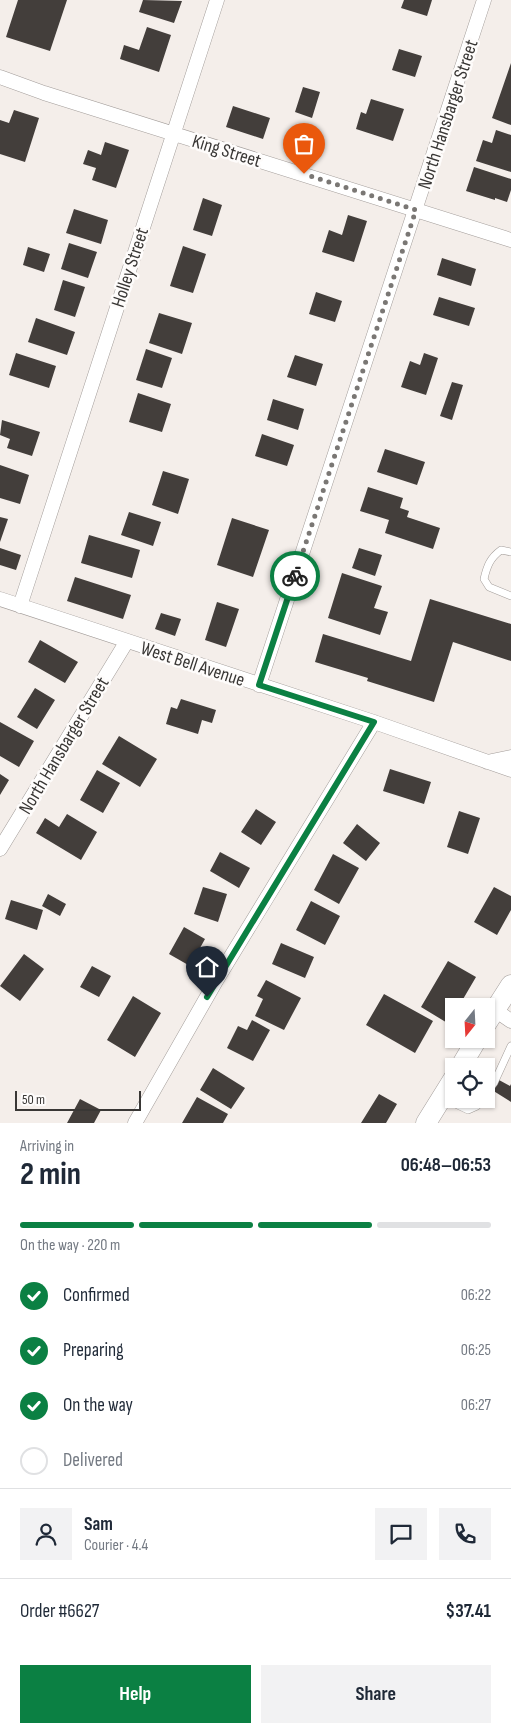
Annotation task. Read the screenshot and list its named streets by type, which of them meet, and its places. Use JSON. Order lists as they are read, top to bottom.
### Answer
{
  "streets": {
    "street": [
      "North Hansbarger Street",
      "King Street",
      "Holley Street",
      "West Bell Avenue"
    ]
  },
  "crossings": [
    ["North Hansbarger Street", "King Street"],
    ["North Hansbarger Street", "West Bell Avenue"],
    ["King Street", "Holley Street"],
    ["Holley Street", "West Bell Avenue"]
  ],
  "scale_bar": "50 m",
  "north": "bottom",
  "page": {
    "scale": "50 m",
    "heading": ["2 min", "Arriving in", "06:48–06:53"],
    "panel": [
      "Sam",
      "Courier · 4.4",
      "Order #6627",
      "$37.41"
    ],
    "bar": "On the way · 220 m",
    "list": [
      ["Confirmed", "06:22"],
      ["Preparing", "06:25"],
      ["On the way", "06:27"],
      "Delivered"
    ],
    "buttons": ["Help", "Share"]
  }
}
